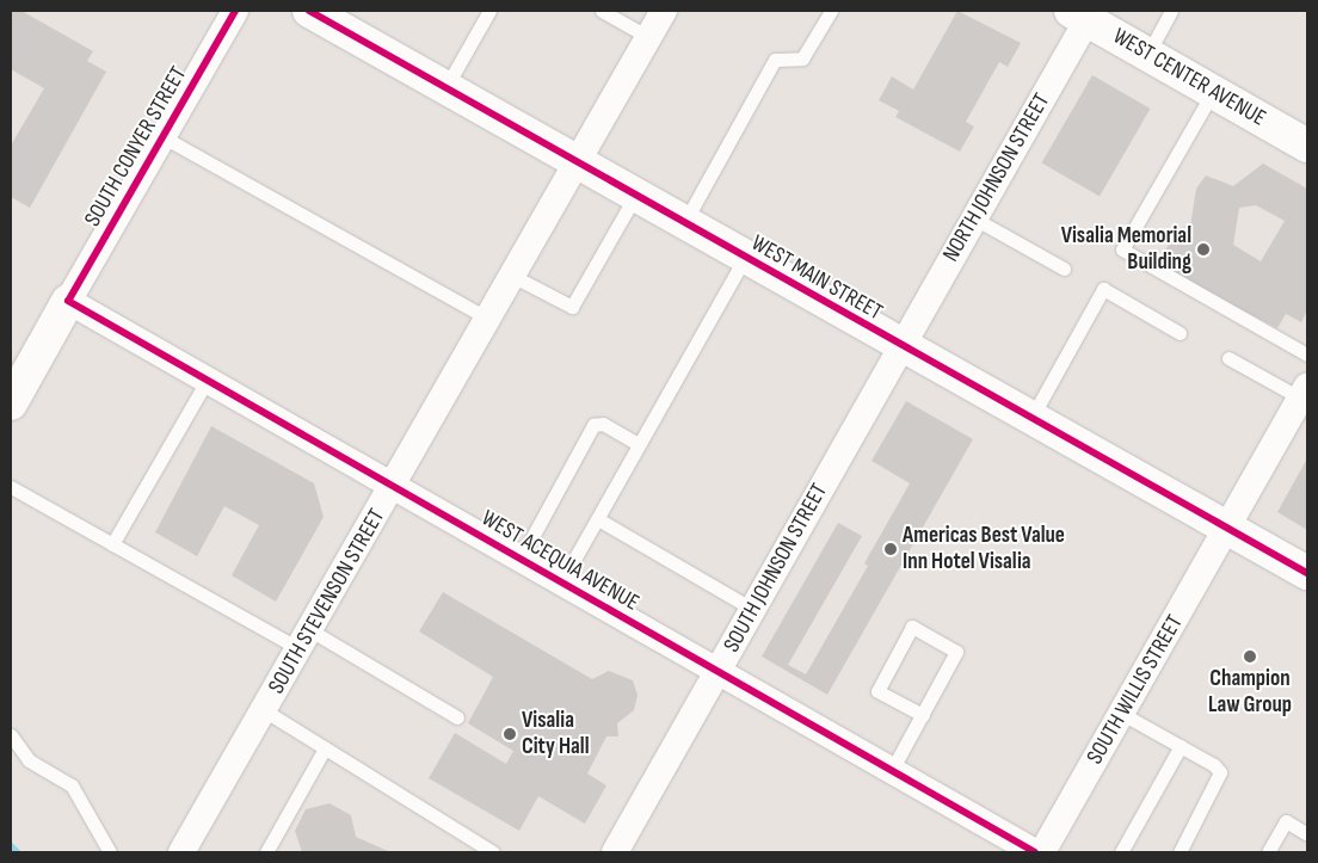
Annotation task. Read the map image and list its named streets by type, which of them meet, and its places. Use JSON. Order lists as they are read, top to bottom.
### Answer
{
  "streets": {
    "street": [
      "WEST CENTER AVENUE",
      "SOUTH CONYER STREET",
      "NORTH JOHNSON STREET",
      "WEST MAIN STREET",
      "WEST ACEQUIA AVENUE",
      "SOUTH JOHNSON STREET",
      "SOUTH STEVENSON STREET",
      "SOUTH WILLIS STREET"
    ]
  },
  "crossings": [
    ["WEST CENTER AVENUE", "NORTH JOHNSON STREET"],
    ["SOUTH CONYER STREET", "WEST ACEQUIA AVENUE"],
    ["NORTH JOHNSON STREET", "WEST MAIN STREET"],
    ["NORTH JOHNSON STREET", "SOUTH JOHNSON STREET"],
    ["WEST MAIN STREET", "SOUTH JOHNSON STREET"],
    ["WEST MAIN STREET", "SOUTH STEVENSON STREET"],
    ["WEST MAIN STREET", "SOUTH WILLIS STREET"],
    ["WEST ACEQUIA AVENUE", "SOUTH JOHNSON STREET"],
    ["WEST ACEQUIA AVENUE", "SOUTH STEVENSON STREET"]
  ],
  "places": [
    "Visalia Memorial Building",
    "Americas Best Value Inn Hotel Visalia",
    "Champion Law Group",
    "Visalia City Hall"
  ]
}
